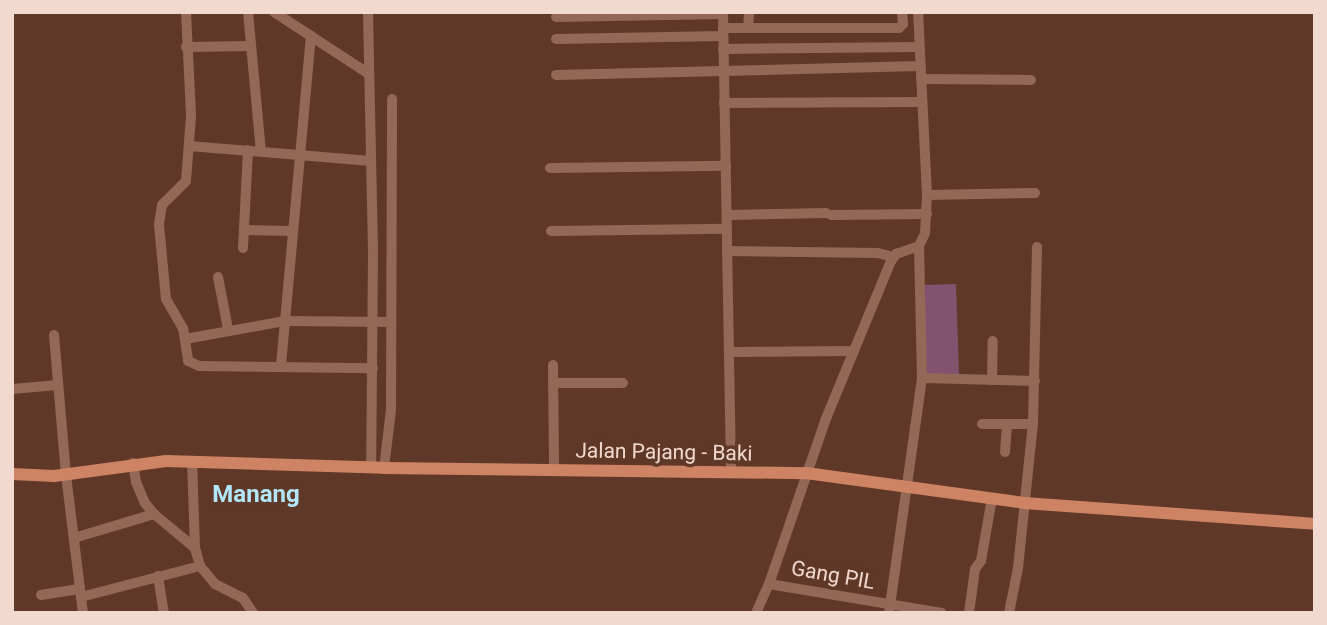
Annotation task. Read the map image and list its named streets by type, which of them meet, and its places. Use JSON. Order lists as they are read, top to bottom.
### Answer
{
  "streets": {
    "main road": ["Jalan Pajang - Baki"],
    "street": ["Gang PIL"]
  },
  "districts": ["Manang"]
}
